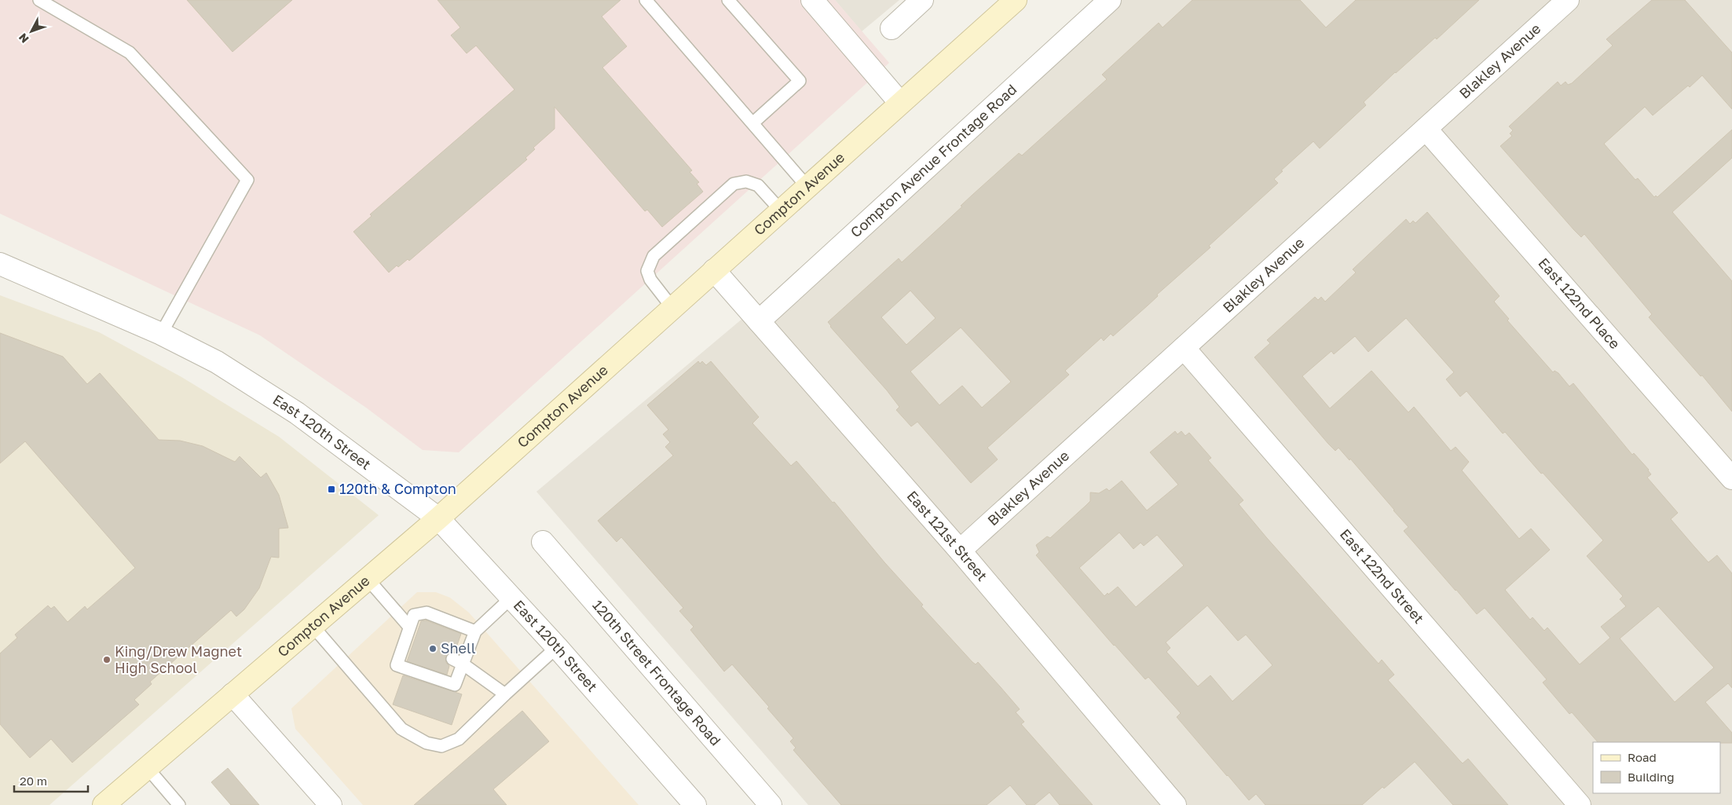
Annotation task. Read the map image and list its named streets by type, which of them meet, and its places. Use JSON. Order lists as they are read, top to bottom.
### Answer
{
  "streets": {
    "main road": ["Compton Avenue"],
    "street": [
      "Blakley Avenue",
      "Compton Avenue Frontage Road",
      "East 122nd Place",
      "East 120th Street",
      "East 121st Street",
      "East 122nd Street",
      "120th Street Frontage Road"
    ]
  },
  "crossings": [
    ["Blakley Avenue", "East 122nd Place"],
    ["Blakley Avenue", "East 121st Street"],
    ["Blakley Avenue", "East 122nd Street"],
    ["Compton Avenue Frontage Road", "East 121st Street"],
    ["Compton Avenue", "East 120th Street"],
    ["Compton Avenue", "East 121st Street"]
  ],
  "places": {
    "transit": ["120th & Compton"],
    "other": ["Shell", "King/Drew Magnet High School"]
  },
  "legend": ["Road", "Building"],
  "scale_bar": "20 m",
  "north": "bottom left"
}
